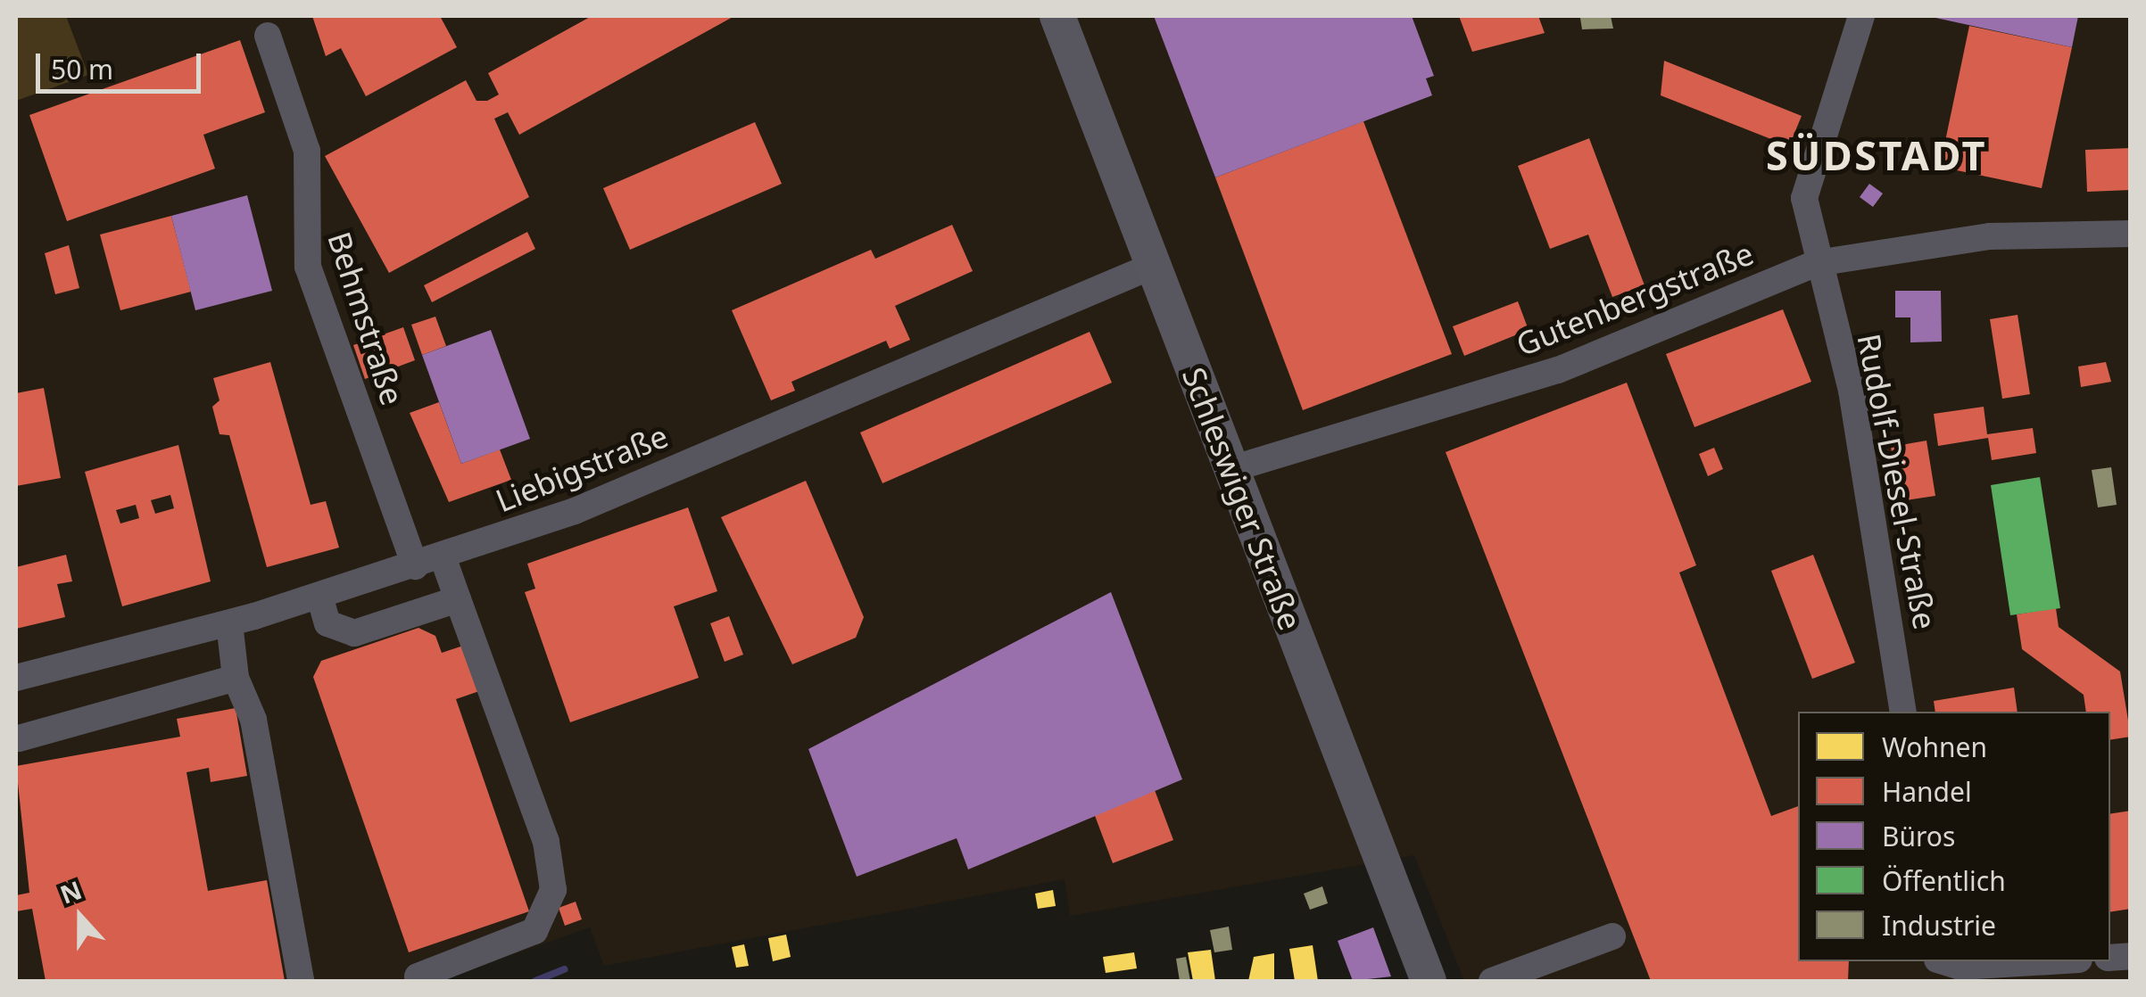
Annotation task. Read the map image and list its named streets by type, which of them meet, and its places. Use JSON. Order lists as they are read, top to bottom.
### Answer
{
  "streets": {
    "main road": ["Schleswiger Straße"],
    "street": [
      "Gutenbergstraße",
      "Behmstraße",
      "Liebigstraße",
      "Rudolf-Diesel-Straße"
    ]
  },
  "crossings": [
    ["Gutenbergstraße", "Rudolf-Diesel-Straße"],
    ["Gutenbergstraße", "Schleswiger Straße"],
    ["Behmstraße", "Liebigstraße"],
    ["Liebigstraße", "Schleswiger Straße"]
  ],
  "districts": ["SÜDSTADT"],
  "legend": [
    "Wohnen",
    "Handel",
    "Büros",
    "Öffentlich",
    "Industrie"
  ],
  "scale_bar": "50 m",
  "north": "top"
}
